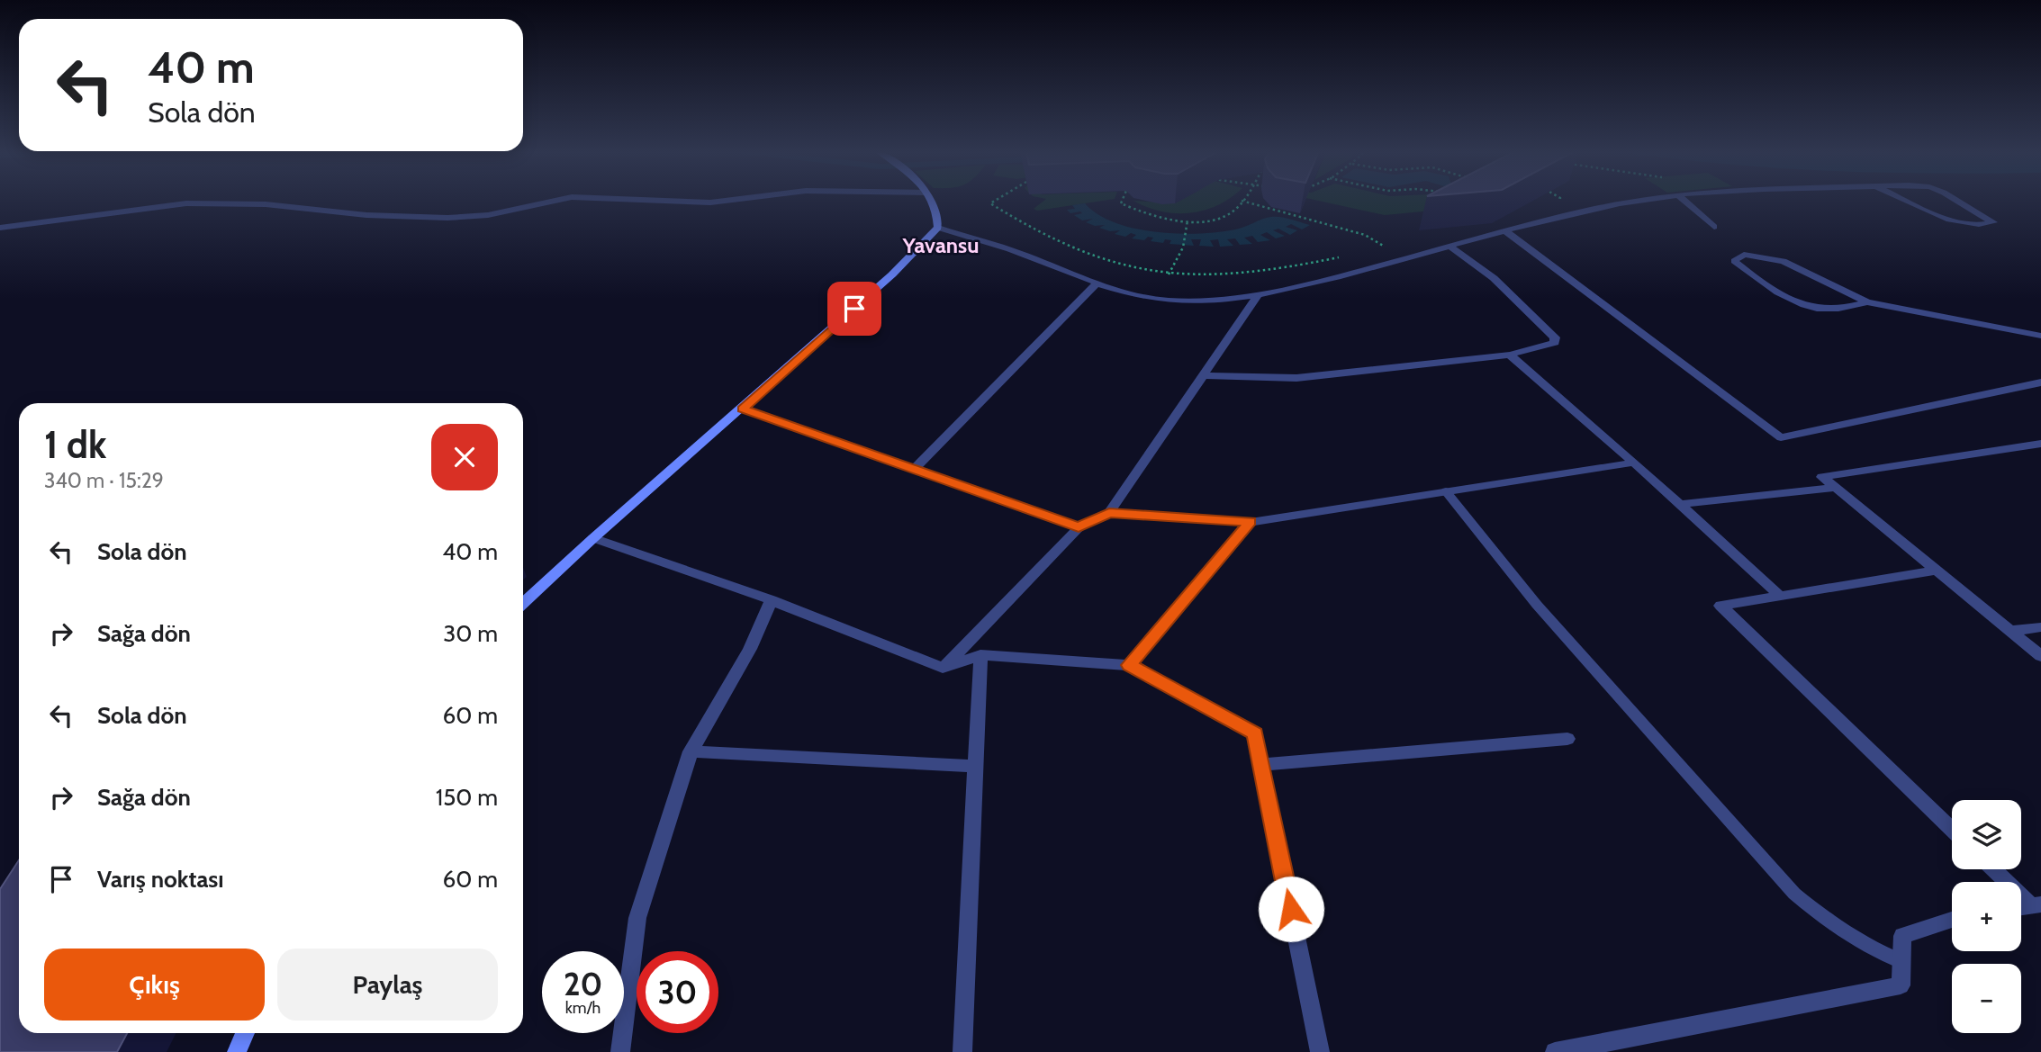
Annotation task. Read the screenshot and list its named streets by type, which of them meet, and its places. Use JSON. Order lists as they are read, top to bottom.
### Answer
{
  "districts": ["Yavansu"],
  "page": {
    "turn": ["40 m", "Sola dön"],
    "heading": ["1 dk", "340 m · 15:29"],
    "list": [
      {
        "name": "Sola dön",
        "value": "40 m"
      },
      {
        "name": "Sağa dön",
        "value": "30 m"
      },
      {
        "name": "Sola dön",
        "value": "60 m"
      },
      {
        "name": "Sağa dön",
        "value": "150 m"
      },
      {
        "name": "Varış noktası",
        "value": "60 m"
      }
    ],
    "map_buttons": ["+", "−"],
    "buttons": ["Çıkış", "Paylaş"],
    "speed": "20 km/h",
    "limit": "30"
  }
}
